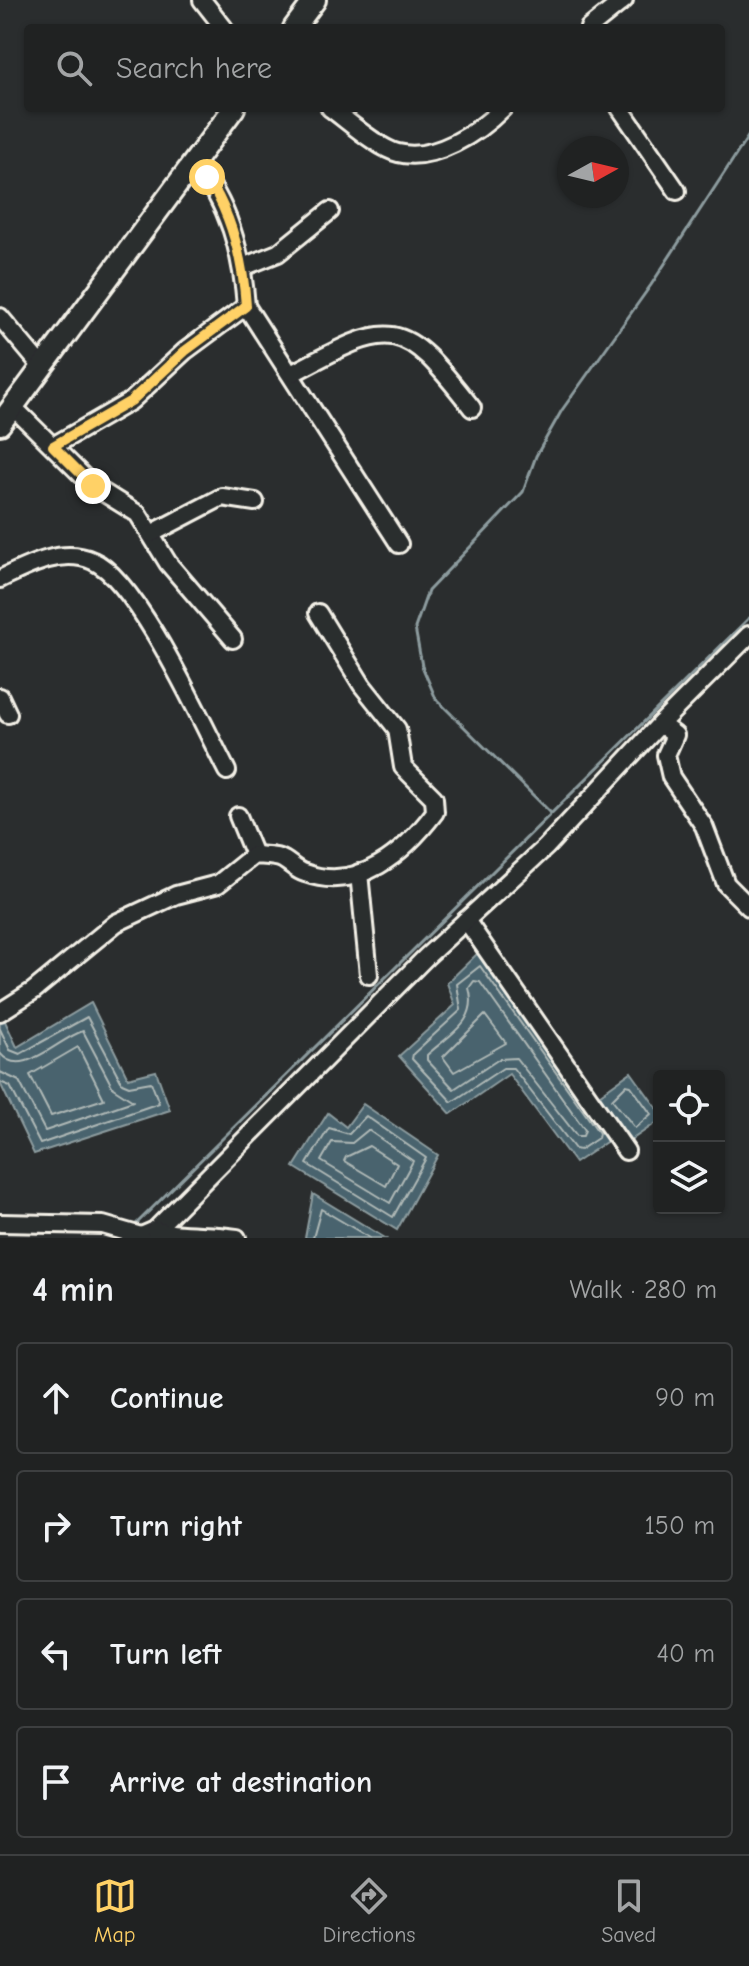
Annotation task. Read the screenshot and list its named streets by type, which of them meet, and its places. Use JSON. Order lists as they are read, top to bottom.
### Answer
{
  "north": "right",
  "page": {
    "search": "Search here",
    "heading": ["4 min", "Walk · 280 m"],
    "list": [
      ["Continue", "90 m"],
      ["Turn right", "150 m"],
      ["Turn left", "40 m"],
      "Arrive at destination"
    ],
    "nav": ["Map", "Directions", "Saved"]
  }
}
